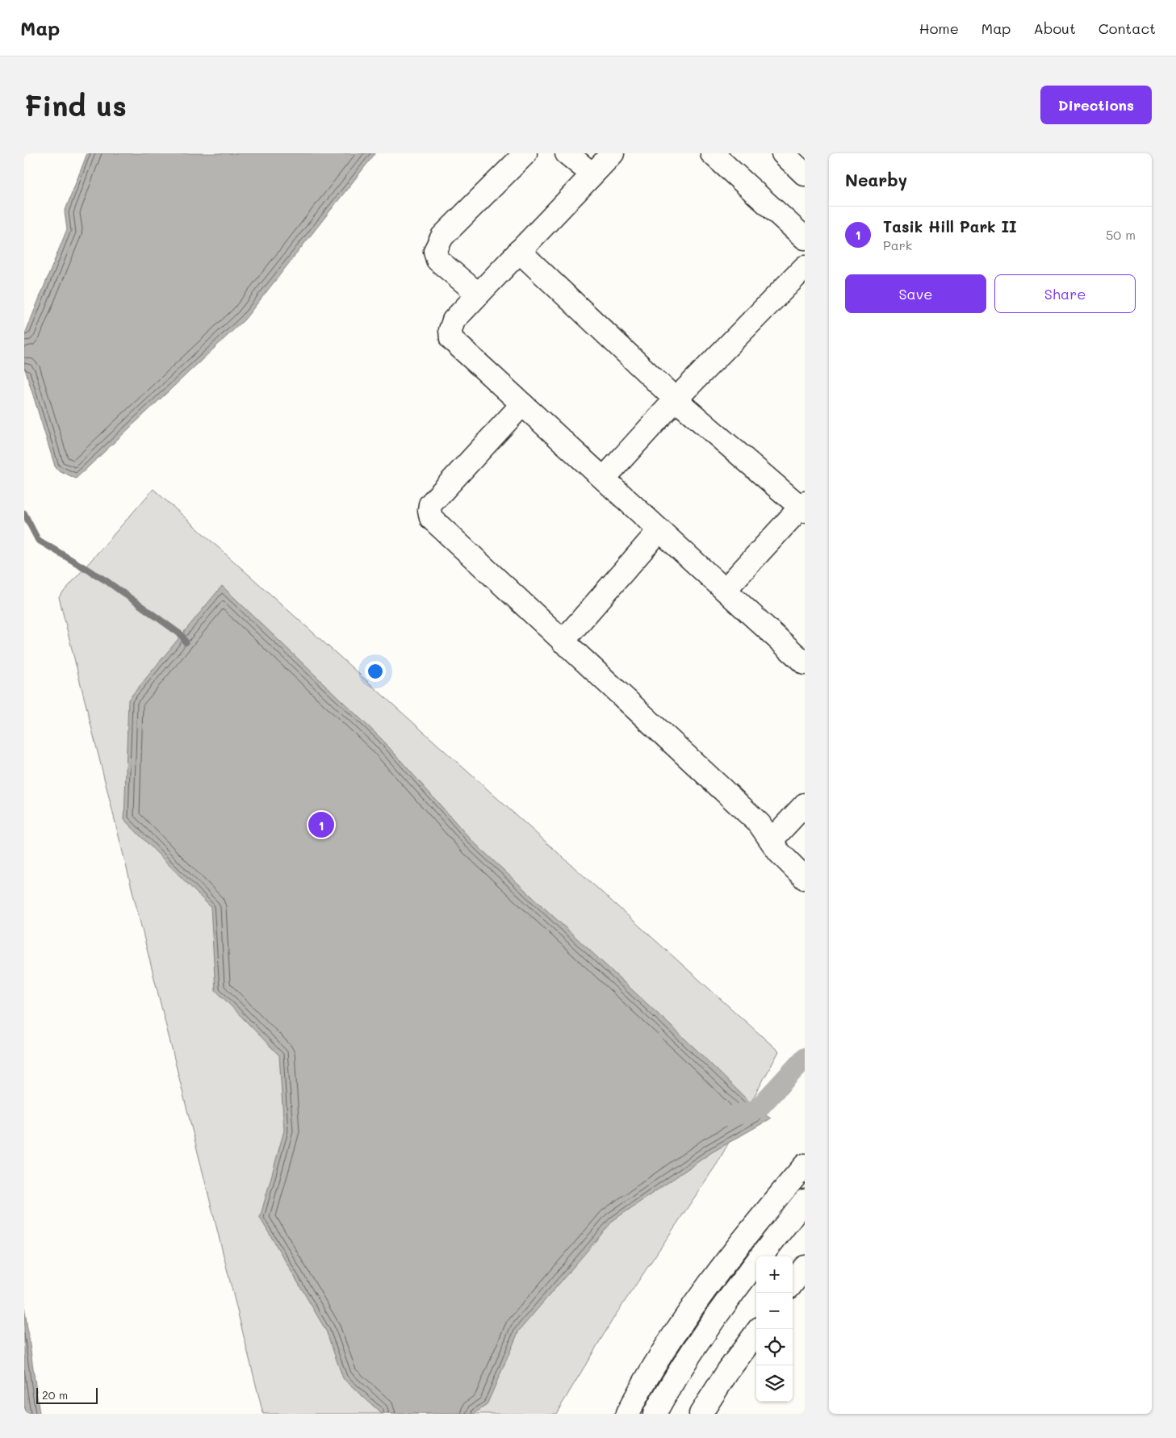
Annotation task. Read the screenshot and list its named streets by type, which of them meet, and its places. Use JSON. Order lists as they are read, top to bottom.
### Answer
{
  "scale_bar": "20 m",
  "page": {
    "header": "Map",
    "nav": [
      "Home",
      "Map",
      "About",
      "Contact"
    ],
    "buttons": [
      "Directions",
      ["Save", "Share"]
    ],
    "title": "Find us",
    "heading": "Nearby",
    "list": [
      {
        "mark": "1",
        "name": "Tasik Hill Park II",
        "note": "Park",
        "value": "50 m"
      }
    ],
    "pins": "1",
    "map_buttons": ["+", "−"],
    "scale": "20 m"
  }
}
